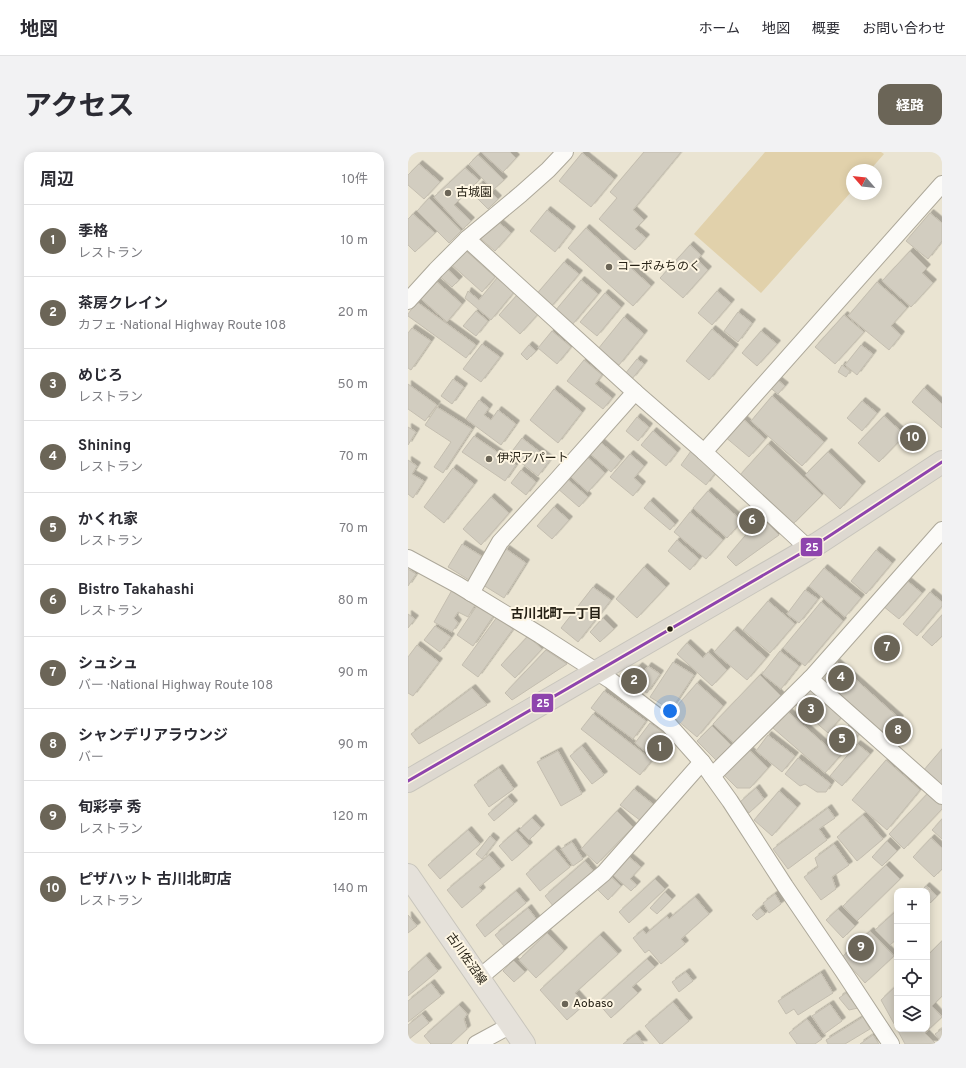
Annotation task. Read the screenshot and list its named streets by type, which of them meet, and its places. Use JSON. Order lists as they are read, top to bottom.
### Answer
{
  "streets": {
    "main road": ["古川佐沼線"]
  },
  "districts": ["古川北町一丁目"],
  "places": [
    "古城園",
    "コーポみちのく",
    "伊沢アパート",
    "Aobaso"
  ],
  "lines": ["transit line 25"],
  "north": "top left",
  "page": {
    "header": "地図",
    "nav": [
      "ホーム",
      "地図",
      "概要",
      "お問い合わせ"
    ],
    "title": "アクセス",
    "buttons": "経路",
    "heading": ["周辺", "10件"],
    "list": [
      {
        "mark": "1",
        "name": "季格",
        "note": "レストラン",
        "value": "10 m"
      },
      {
        "mark": "2",
        "name": "茶房クレイン",
        "note": "カフェ · National Highway Route 108",
        "value": "20 m"
      },
      {
        "mark": "3",
        "name": "めじろ",
        "note": "レストラン",
        "value": "50 m"
      },
      {
        "mark": "4",
        "name": "Shining",
        "note": "レストラン",
        "value": "70 m"
      },
      {
        "mark": "5",
        "name": "かくれ家",
        "note": "レストラン",
        "value": "70 m"
      },
      {
        "mark": "6",
        "name": "Bistro Takahashi",
        "note": "レストラン",
        "value": "80 m"
      },
      {
        "mark": "7",
        "name": "シュシュ",
        "note": "バー · National Highway Route 108",
        "value": "90 m"
      },
      {
        "mark": "8",
        "name": "シャンデリアラウンジ",
        "note": "バー",
        "value": "90 m"
      },
      {
        "mark": "9",
        "name": "旬彩亭 秀",
        "note": "レストラン",
        "value": "120 m"
      },
      {
        "mark": "10",
        "name": "ピザハット 古川北町店",
        "note": "レストラン",
        "value": "140 m"
      }
    ],
    "pins": [
      "10",
      "6",
      "7",
      "4",
      "2",
      "3",
      "8",
      "5",
      "1",
      "9"
    ],
    "map_buttons": ["+", "−"]
  }
}
